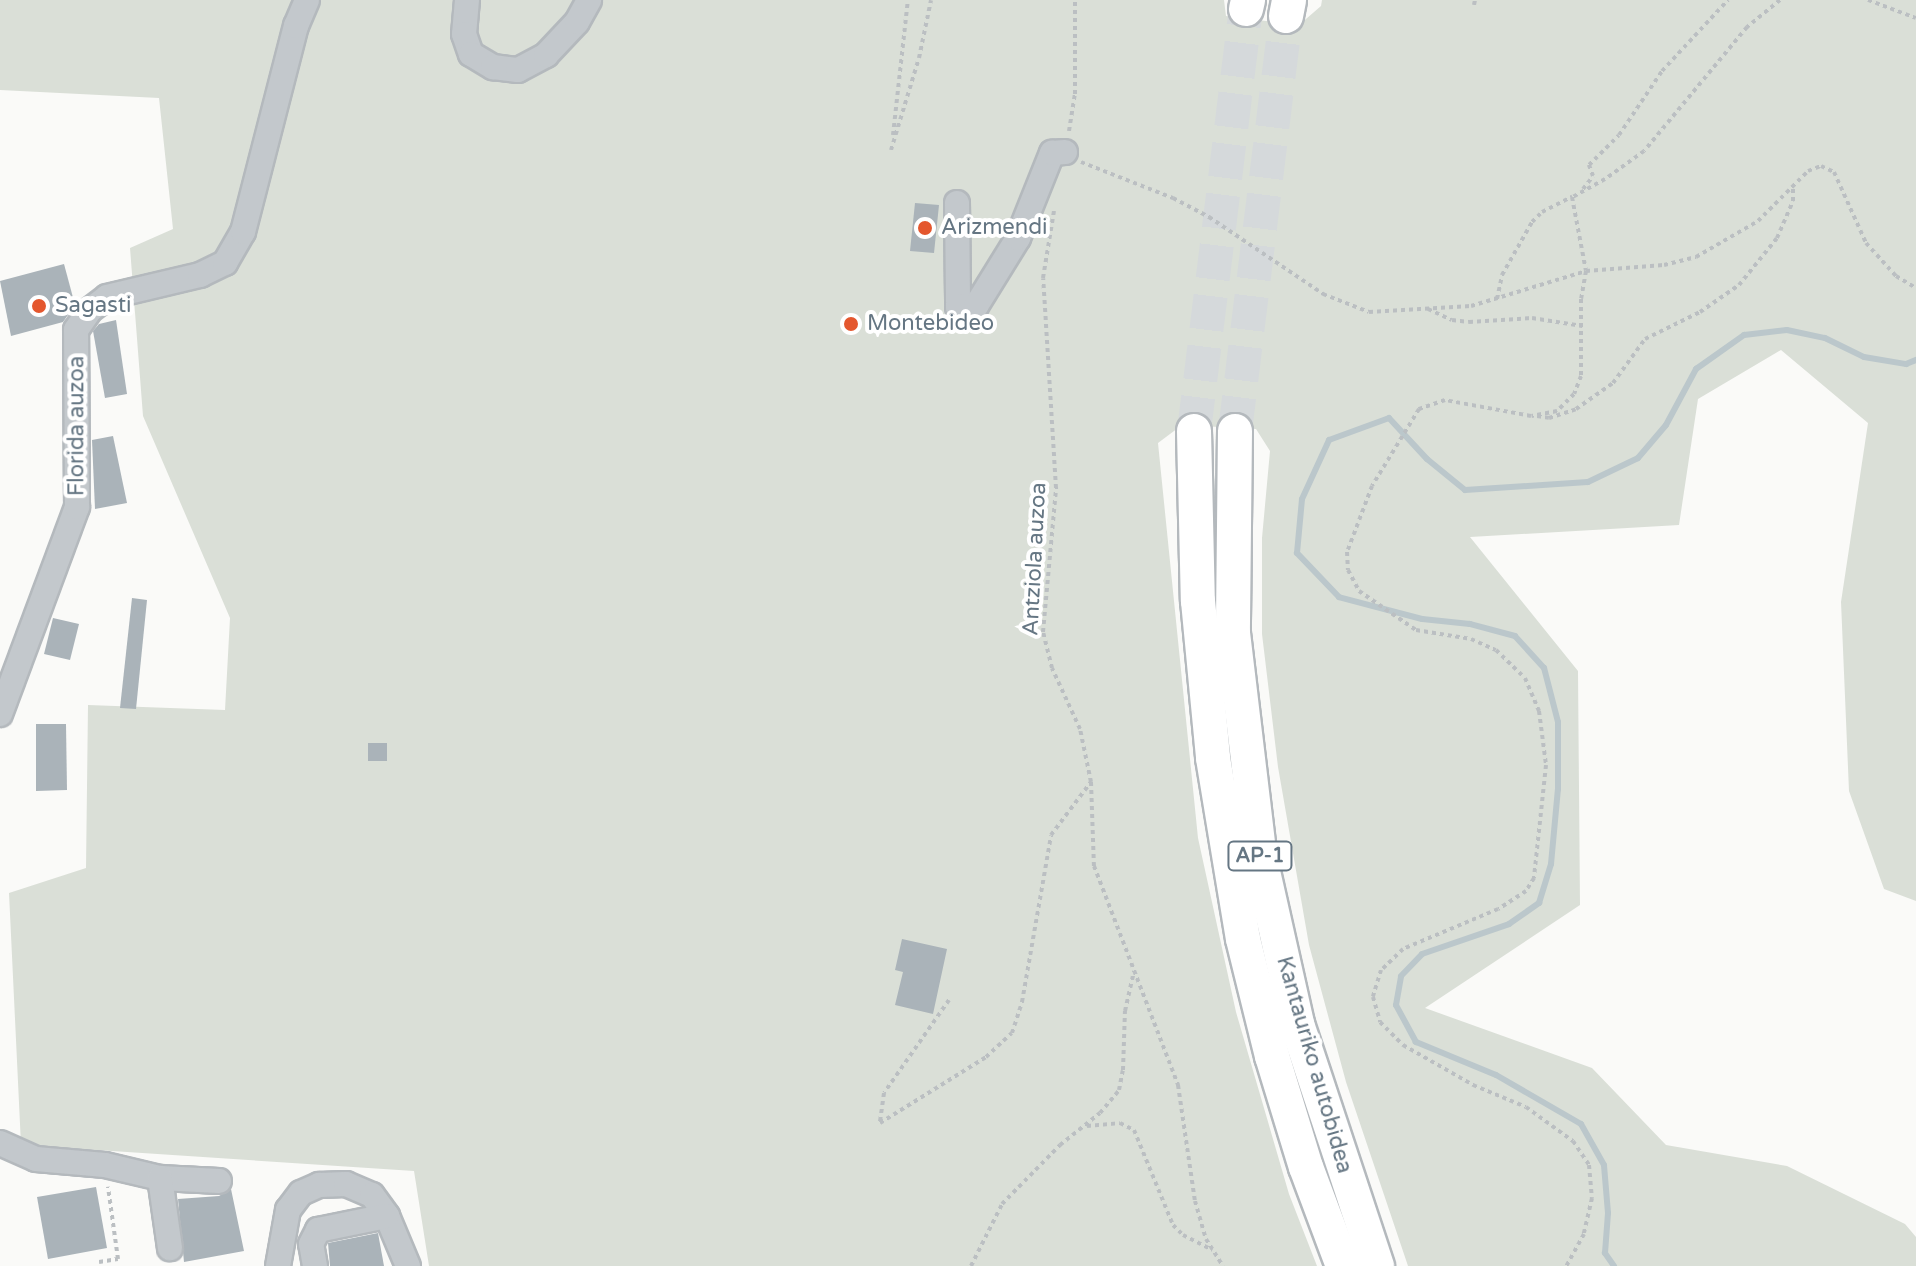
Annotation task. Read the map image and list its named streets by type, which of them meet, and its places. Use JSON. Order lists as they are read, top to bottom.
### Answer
{
  "streets": {
    "highway": ["AP-1", "Kantauriko autobidea"],
    "street": ["Florida auzoa"],
    "path": ["Antziola auzoa"]
  },
  "places": ["Arizmendi", "Sagasti", "Montebideo"]
}
